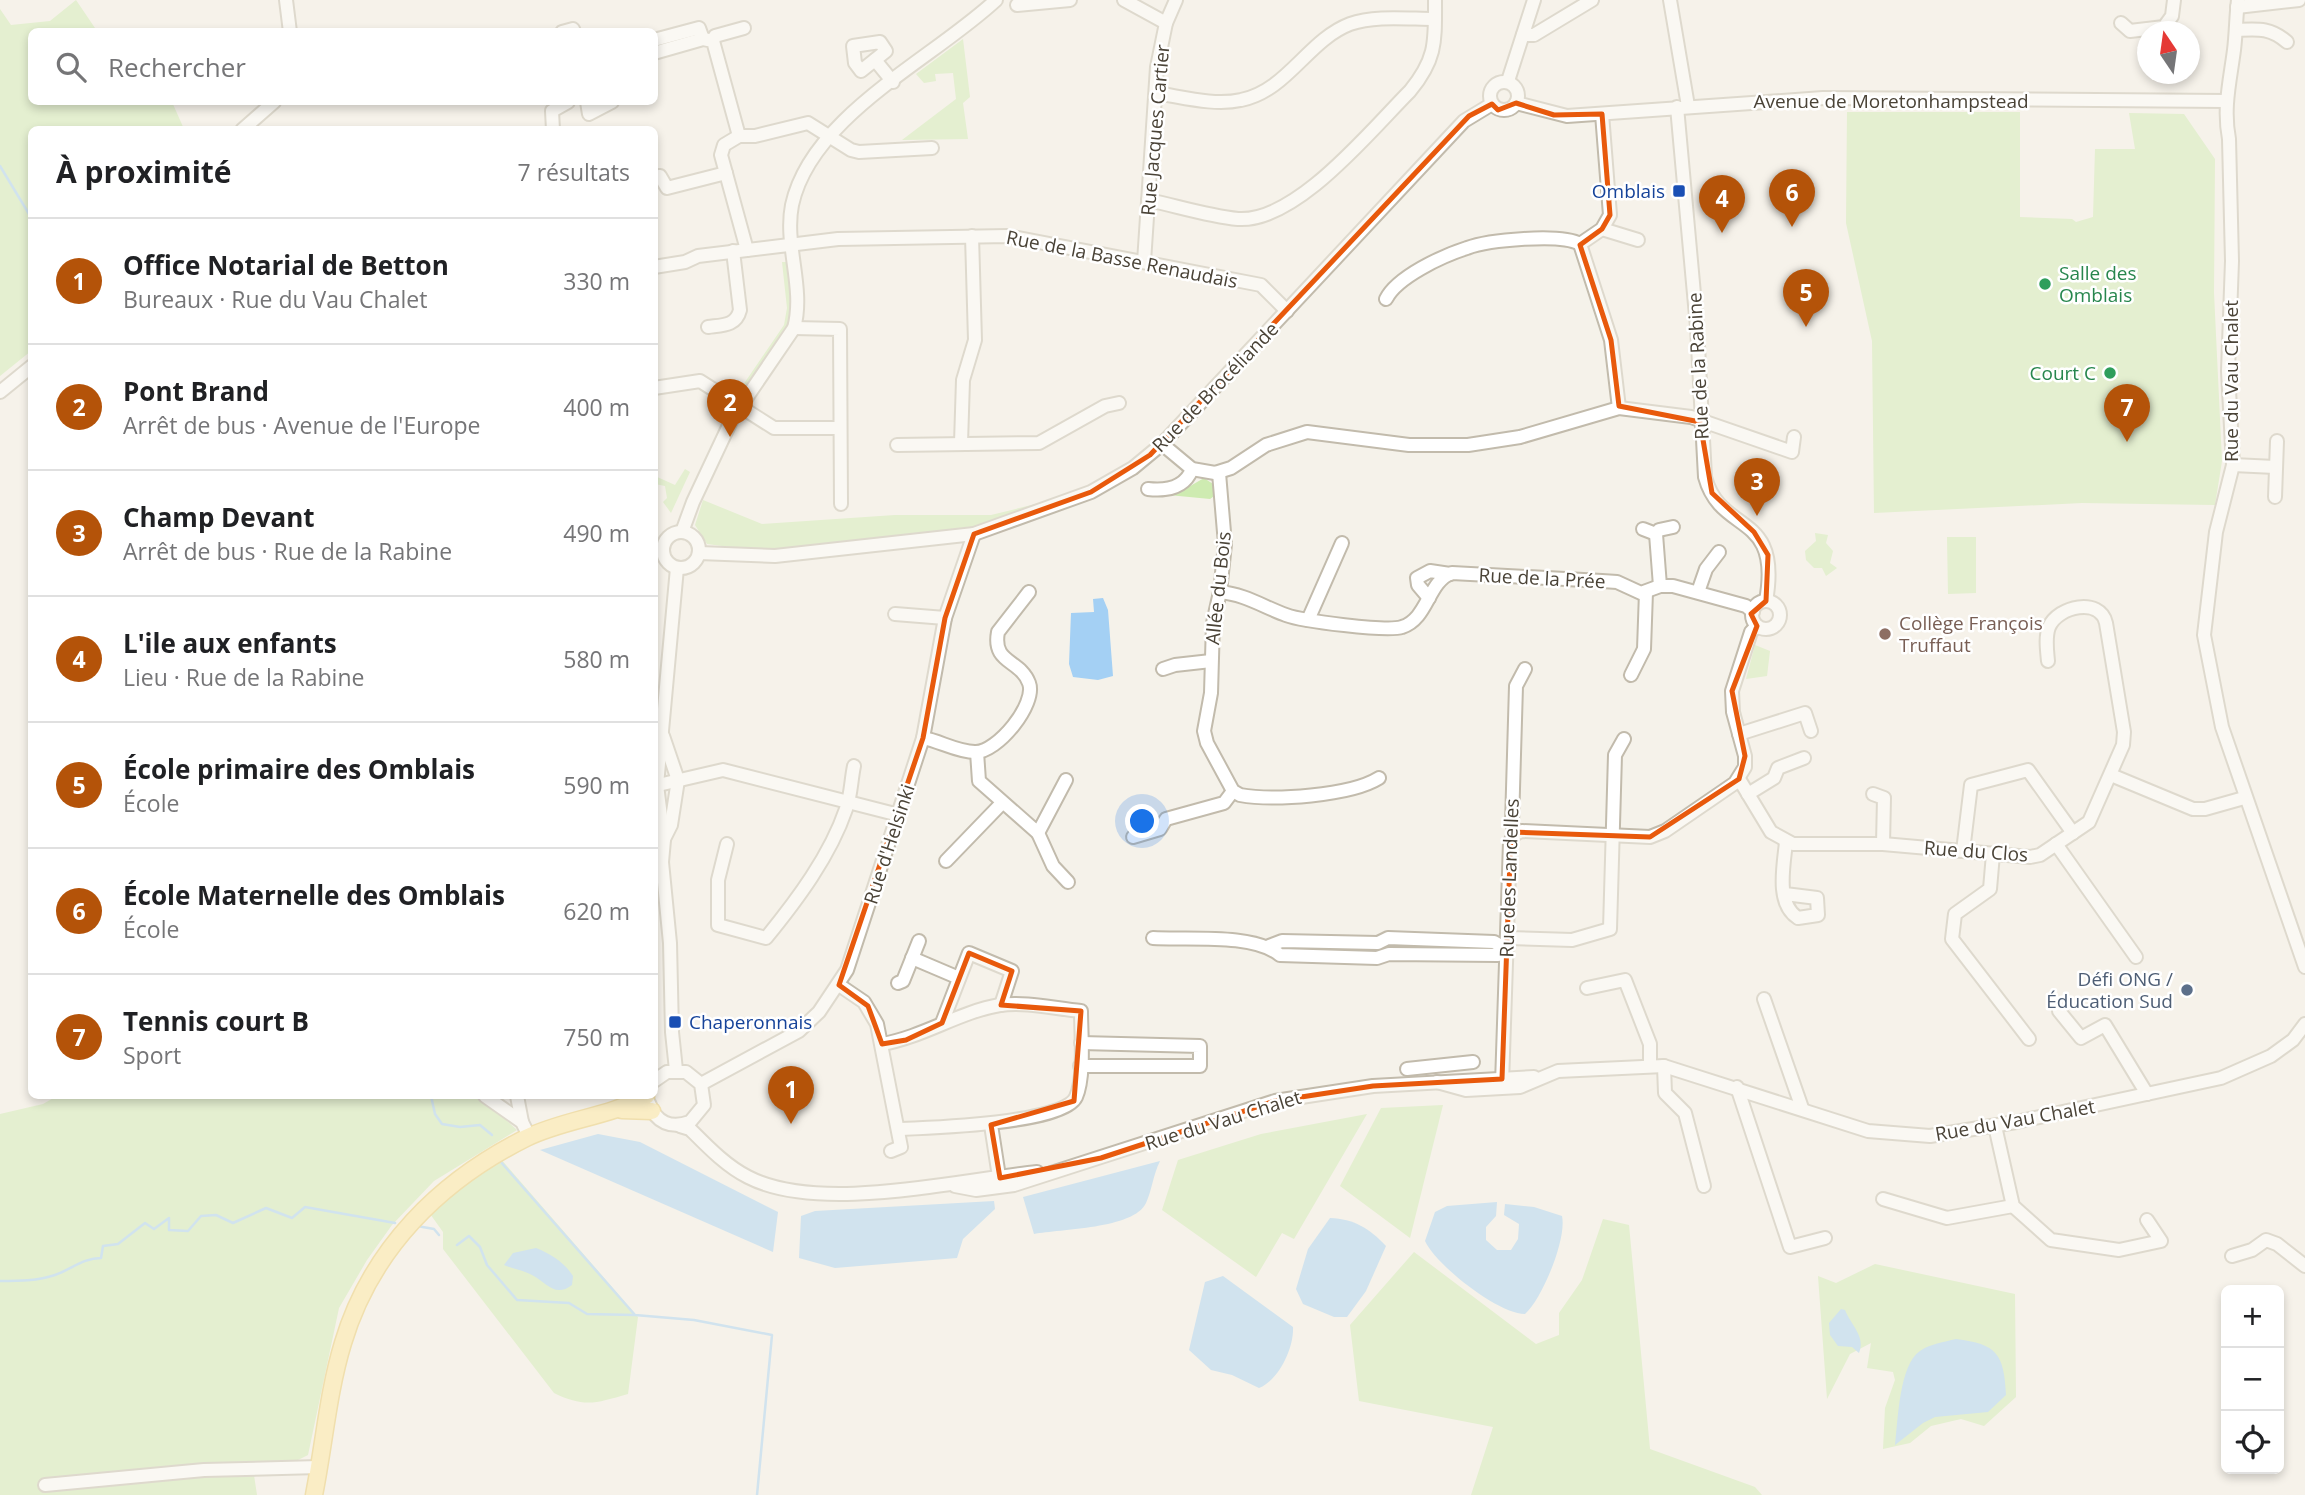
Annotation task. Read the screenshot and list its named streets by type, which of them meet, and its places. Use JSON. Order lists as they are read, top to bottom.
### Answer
{
  "streets": {
    "street": [
      "Avenue de Moretonhampstead",
      "Rue Jacques Cartier",
      "Rue de la Basse Renaudais",
      "Rue de la Rabine",
      "Rue du Vau Chalet",
      "Rue de Brocéliande",
      "Rue de la Prée",
      "Allée du Bois",
      "Rue d'Helsinki",
      "Rue du Clos",
      "Rue des Landelles"
    ]
  },
  "crossings": [
    ["Avenue de Moretonhampstead", "Rue de la Rabine"],
    ["Avenue de Moretonhampstead", "Rue du Vau Chalet"],
    ["Avenue de Moretonhampstead", "Rue de Brocéliande"],
    ["Rue Jacques Cartier", "Rue de la Basse Renaudais"],
    ["Rue de la Basse Renaudais", "Rue de Brocéliande"],
    ["Rue du Vau Chalet", "Rue des Landelles"],
    ["Rue de Brocéliande", "Rue d'Helsinki"]
  ],
  "places": {
    "transit": ["Omblais", "Chaperonnais"],
    "other": [
      "Salle des Omblais",
      "Court C",
      "Collège François Truffaut",
      "Défi ONG / Éducation Sud"
    ]
  },
  "north": "top",
  "page": {
    "search": "Rechercher",
    "heading": ["À proximité", "7 résultats"],
    "pins": [
      "6",
      "4",
      "5",
      "2",
      "7",
      "3",
      "1"
    ],
    "list": [
      {
        "mark": "1",
        "name": "Office Notarial de Betton",
        "note": "Bureaux · Rue du Vau Chalet",
        "value": "330 m"
      },
      {
        "mark": "2",
        "name": "Pont Brand",
        "note": "Arrêt de bus · Avenue de l'Europe",
        "value": "400 m"
      },
      {
        "mark": "3",
        "name": "Champ Devant",
        "note": "Arrêt de bus · Rue de la Rabine",
        "value": "490 m"
      },
      {
        "mark": "4",
        "name": "L'ile aux enfants",
        "note": "Lieu · Rue de la Rabine",
        "value": "580 m"
      },
      {
        "mark": "5",
        "name": "École primaire des Omblais",
        "note": "École",
        "value": "590 m"
      },
      {
        "mark": "6",
        "name": "École Maternelle des Omblais",
        "note": "École",
        "value": "620 m"
      },
      {
        "mark": "7",
        "name": "Tennis court B",
        "note": "Sport",
        "value": "750 m"
      }
    ],
    "map_buttons": ["+", "−"]
  }
}
